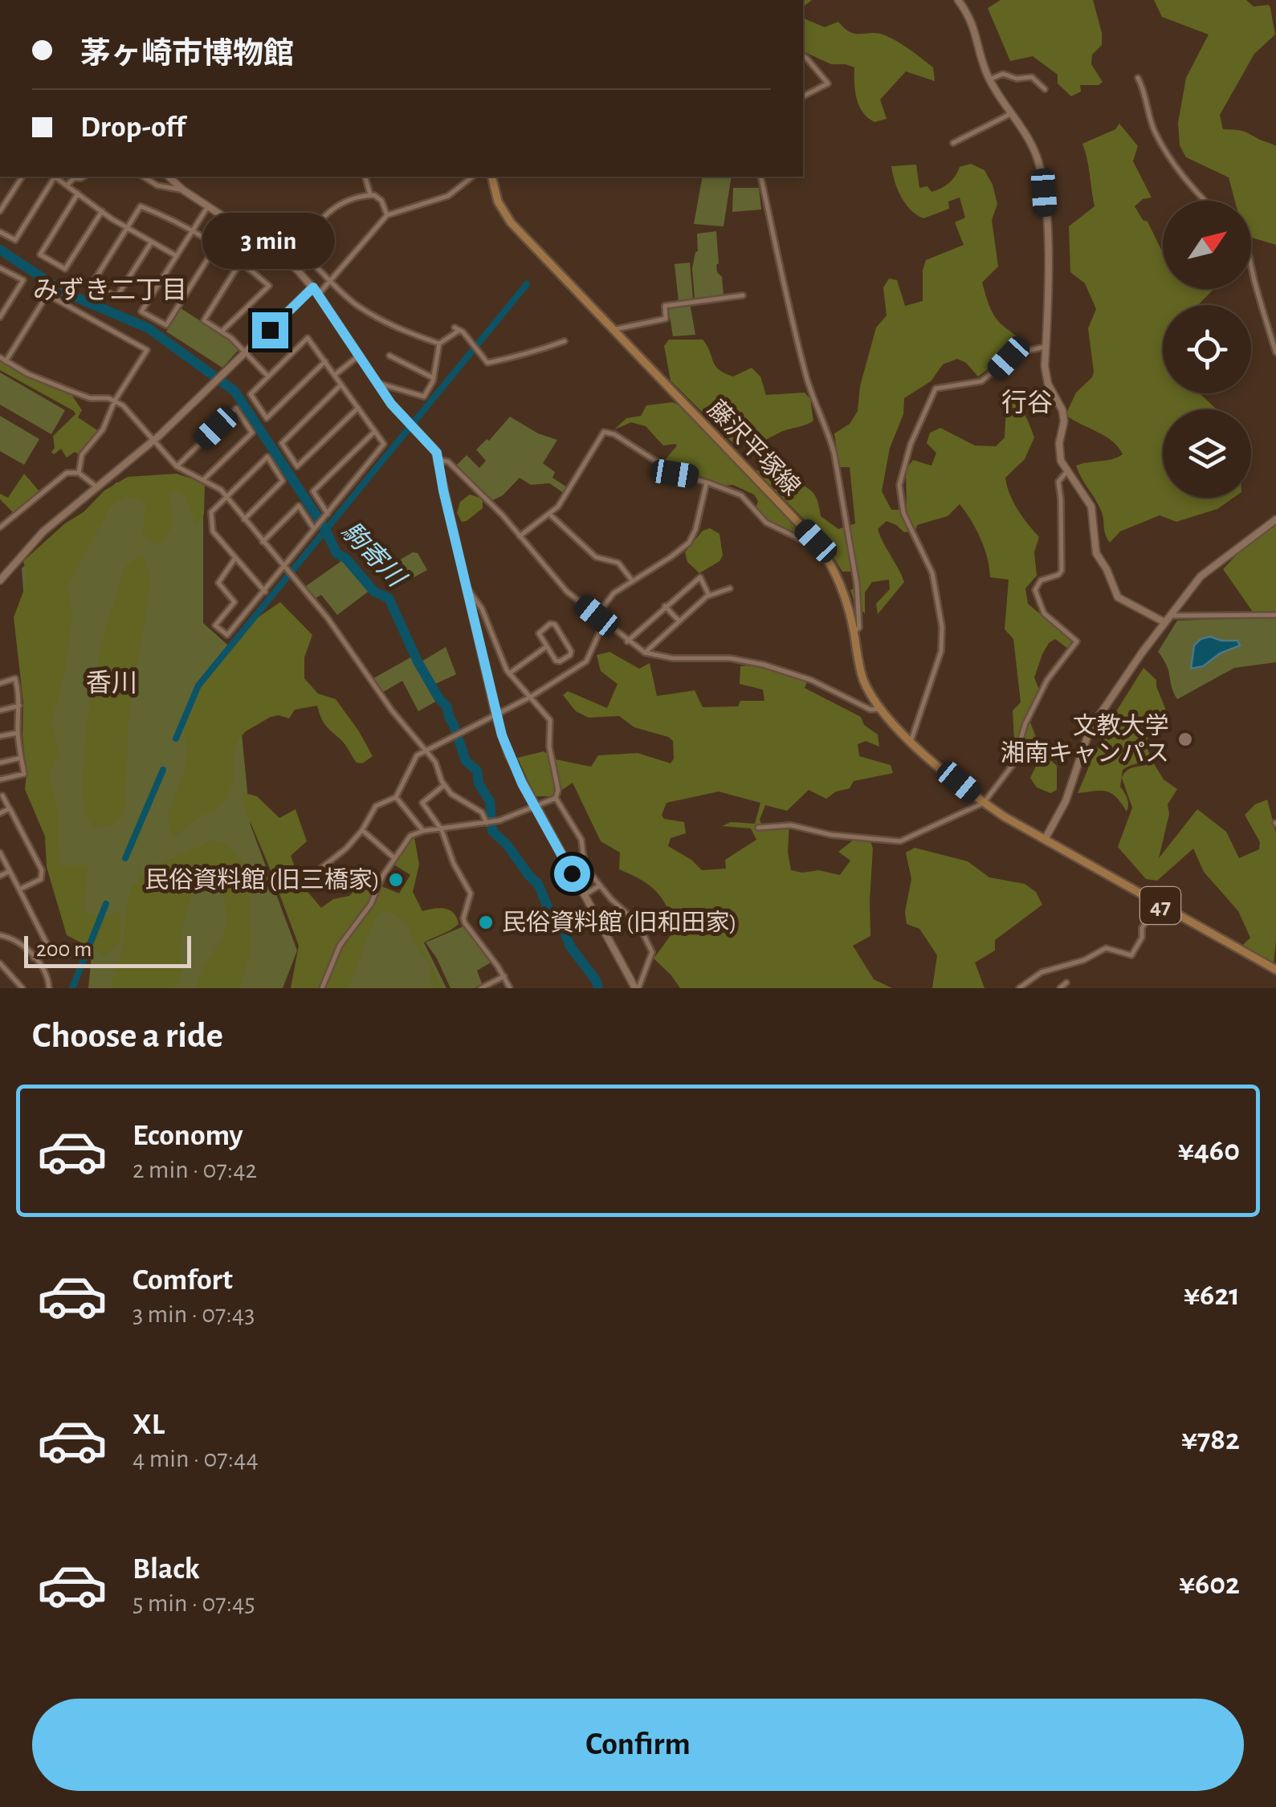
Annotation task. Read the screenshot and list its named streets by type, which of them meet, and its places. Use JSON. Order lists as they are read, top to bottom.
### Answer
{
  "streets": {
    "main road": ["藤沢平塚線", "47"]
  },
  "districts": ["みずき二丁目", "行谷", "香川"],
  "water": ["駒寄川"],
  "places": ["文教大学 湘南キャンパス", "民俗資料館 (旧三橋家)", "民俗資料館 (旧和田家)"],
  "scale_bar": "200 m",
  "north": "top right",
  "page": {
    "banner": ["茅ヶ崎市博物館", "Drop-off"],
    "bubble": "3 min",
    "scale": "200 m",
    "heading": "Choose a ride",
    "list": [
      {
        "name": "Economy",
        "note": "2 min · 07:42",
        "value": "¥460"
      },
      {
        "name": "Comfort",
        "note": "3 min · 07:43",
        "value": "¥621"
      },
      {
        "name": "XL",
        "note": "4 min · 07:44",
        "value": "¥782"
      },
      {
        "name": "Black",
        "note": "5 min · 07:45",
        "value": "¥602"
      }
    ],
    "buttons": "Confirm"
  }
}
